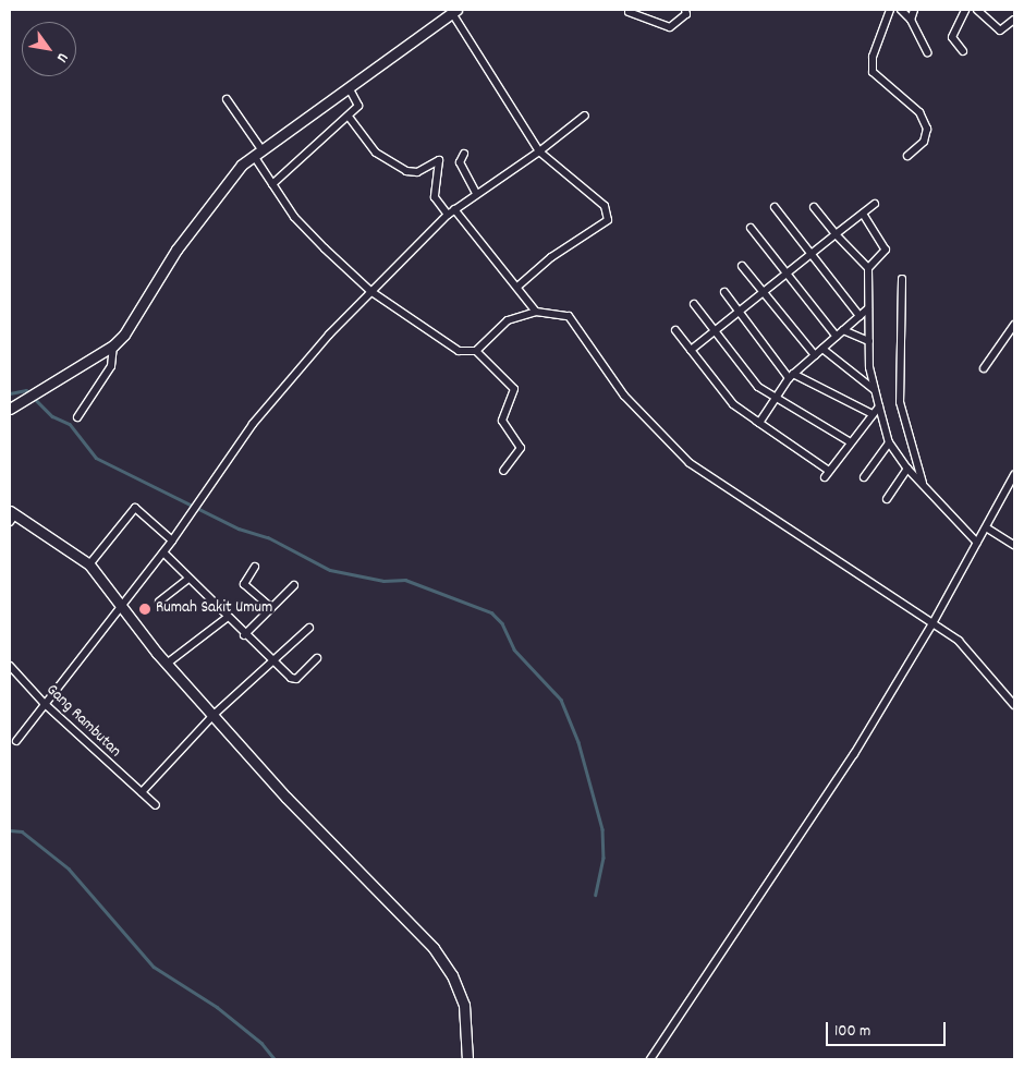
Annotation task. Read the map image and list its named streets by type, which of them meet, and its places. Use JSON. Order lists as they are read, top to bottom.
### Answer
{
  "streets": {
    "street": ["Gang Rambutan"]
  },
  "places": ["Rumah Sakit Umum"],
  "scale_bar": "100 m",
  "north": "bottom right"
}
